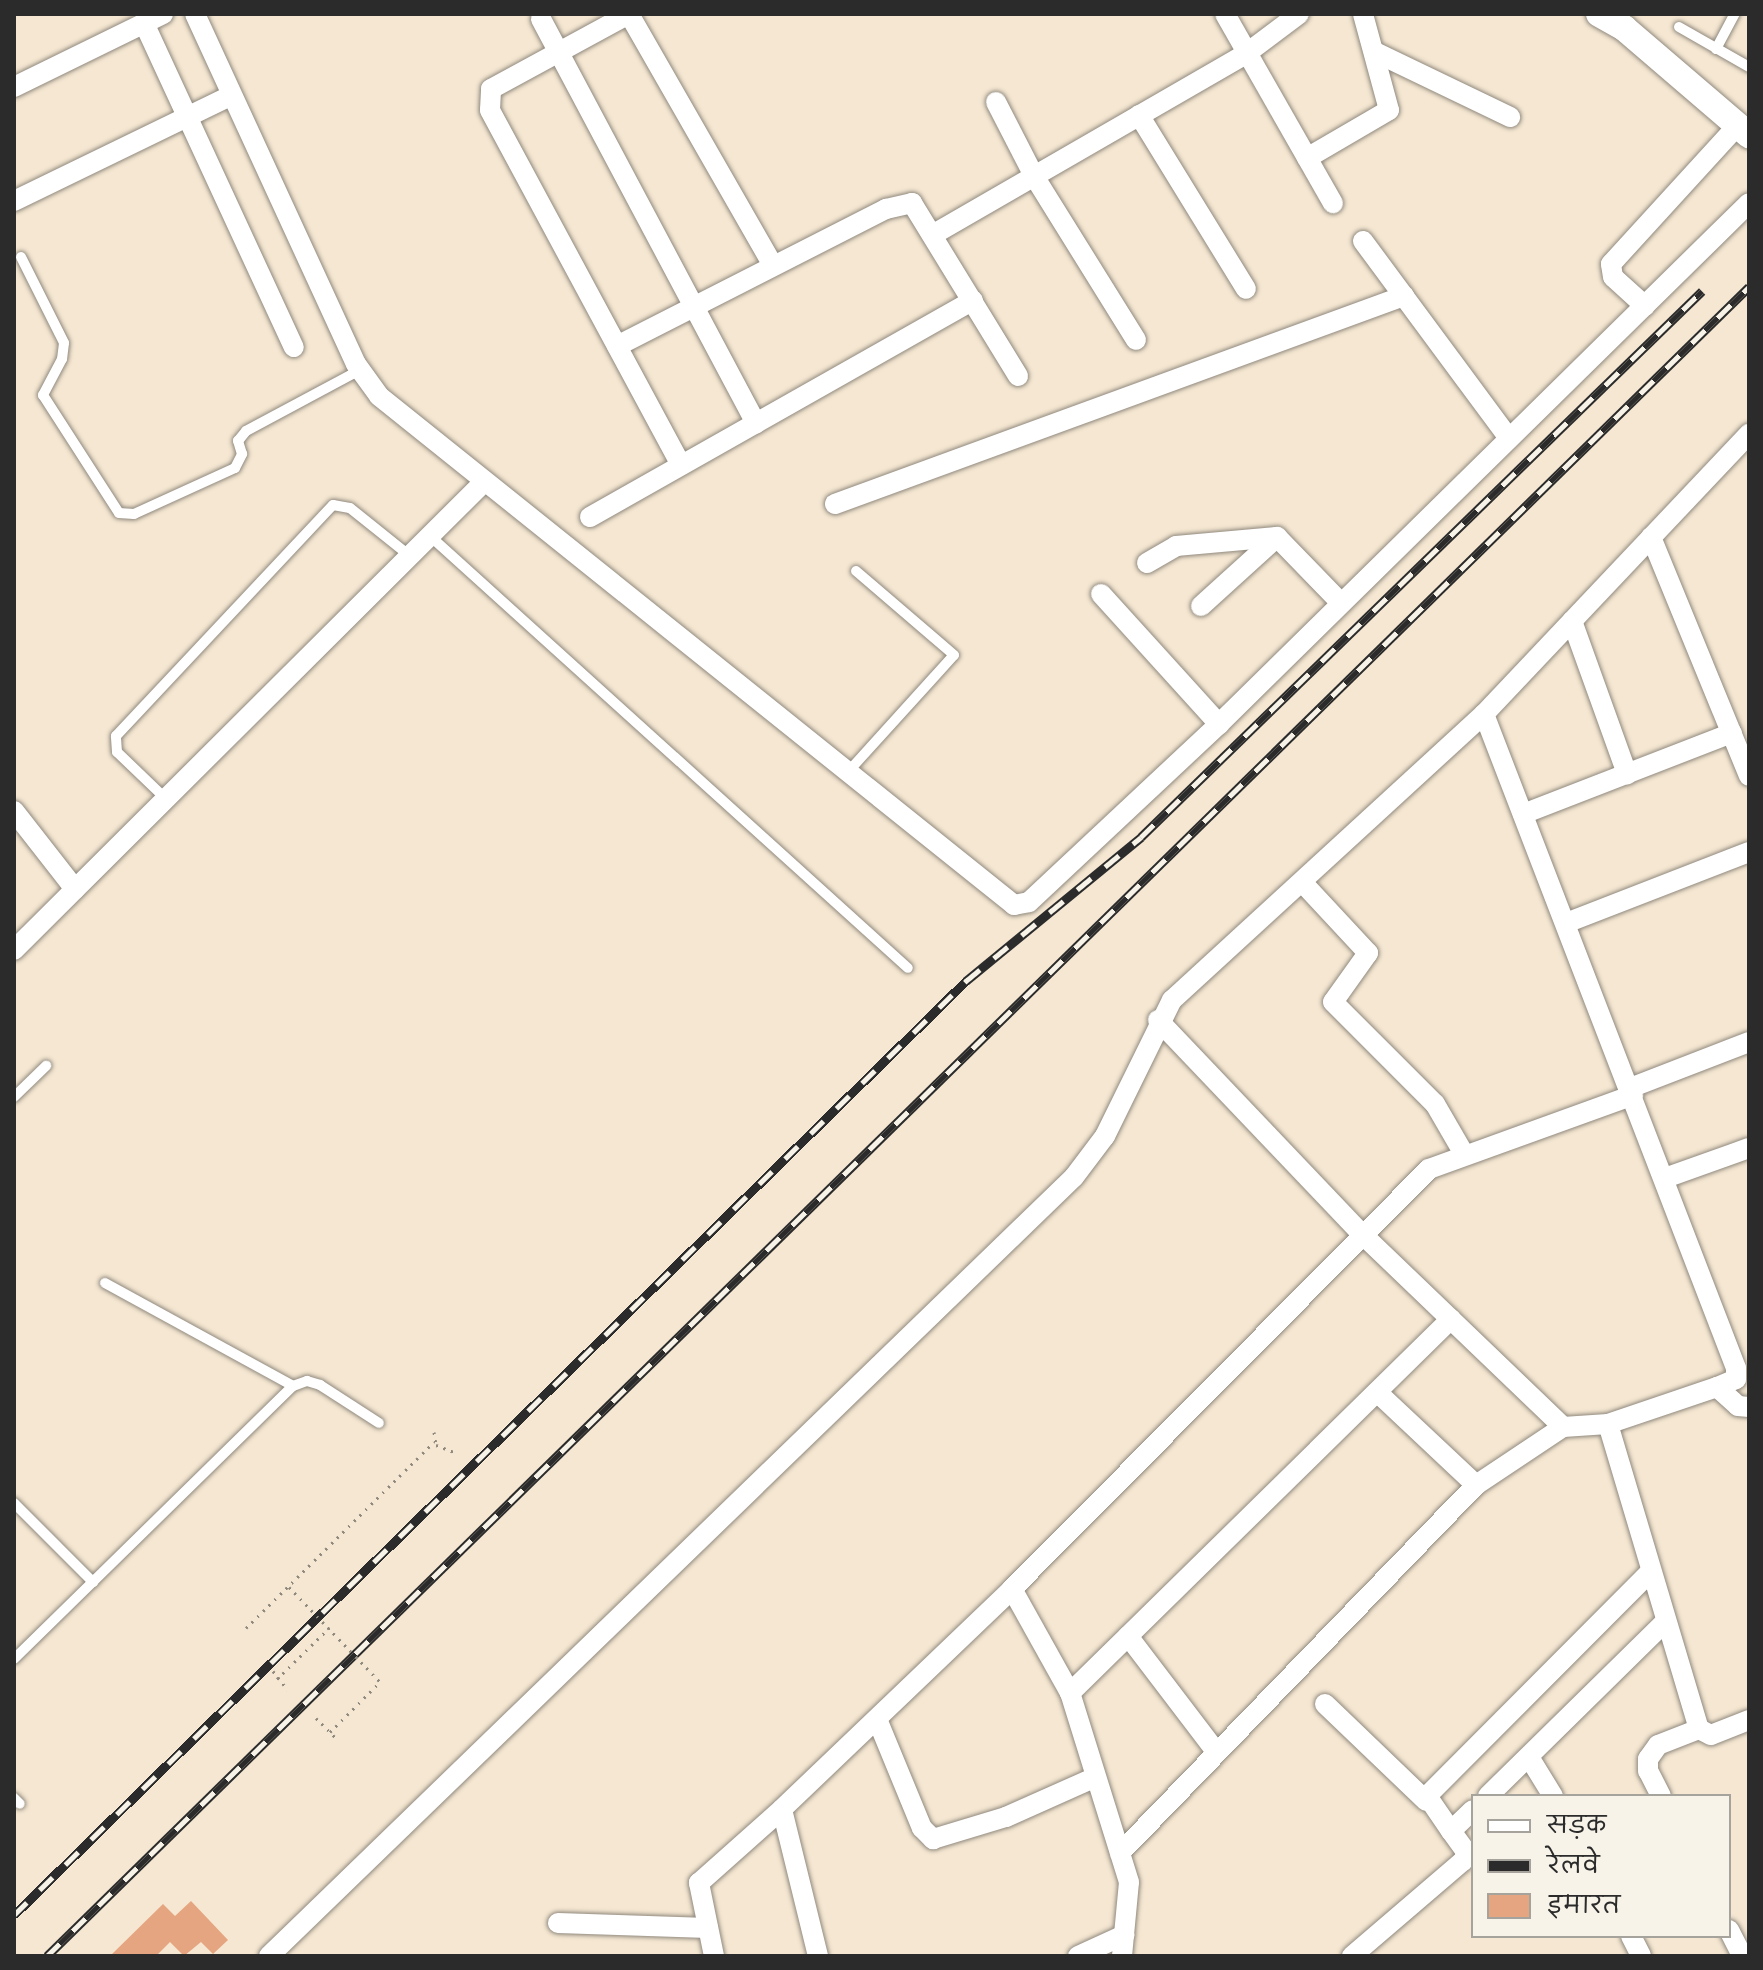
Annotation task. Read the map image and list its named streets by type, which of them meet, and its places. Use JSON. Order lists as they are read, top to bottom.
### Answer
{
  "legend": ["सड़क", "रेलवे", "इमारत"]
}
